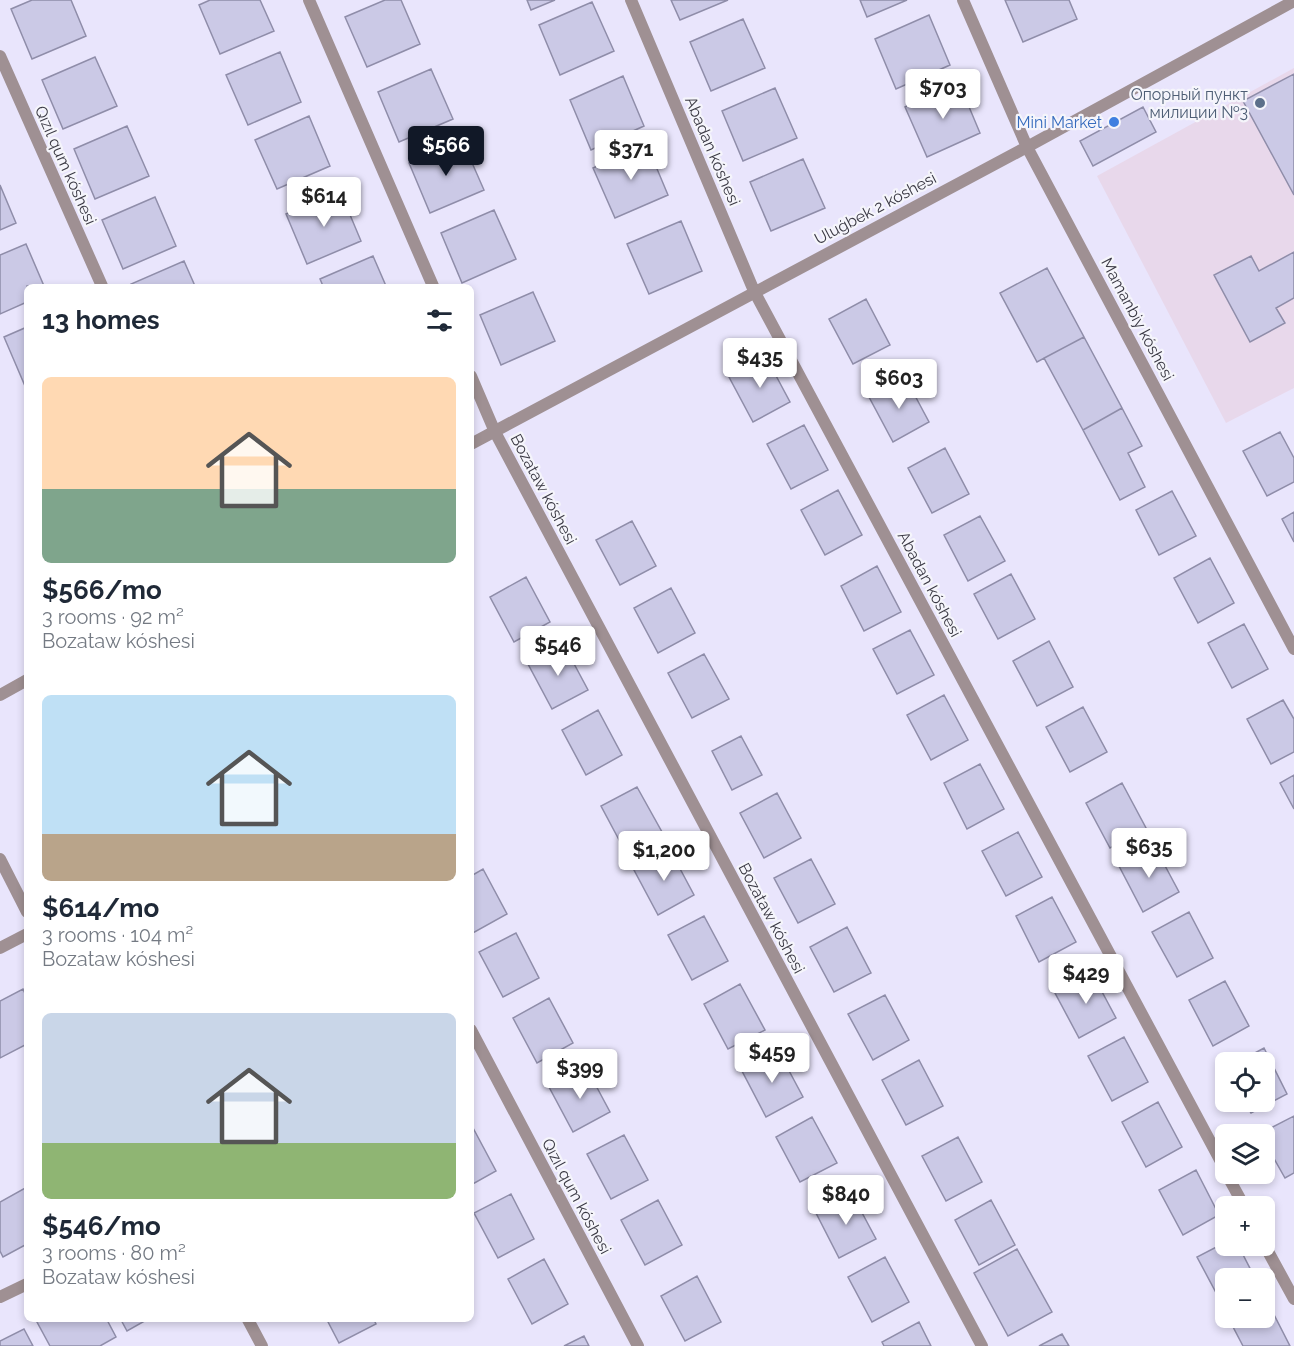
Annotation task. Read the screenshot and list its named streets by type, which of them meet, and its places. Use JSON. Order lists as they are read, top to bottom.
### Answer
{
  "streets": {
    "street": [
      "Abadan kóshesi",
      "Qızıl qum kóshesi",
      "Uluǵbek 2 kóshesi",
      "Mamanbiy kóshesi",
      "Bozataw kóshesi"
    ]
  },
  "crossings": [
    ["Abadan kóshesi", "Uluǵbek 2 kóshesi"],
    ["Uluǵbek 2 kóshesi", "Mamanbiy kóshesi"],
    ["Uluǵbek 2 kóshesi", "Bozataw kóshesi"]
  ],
  "places": ["Опорный пункт милиции №3", "Mini Market"],
  "page": {
    "price": [
      "$703",
      "$566",
      "$371",
      "$614",
      "$435",
      "$603",
      "$546",
      "$635",
      "$1,200",
      "$429",
      "$459",
      "$399",
      "$840"
    ],
    "heading": "13 homes",
    "list": [
      {
        "name": "$566/mo",
        "note": "3 rooms · 92 m² · Bozataw kóshesi"
      },
      {
        "name": "$614/mo",
        "note": "3 rooms · 104 m² · Bozataw kóshesi"
      },
      {
        "name": "$546/mo",
        "note": "3 rooms · 80 m² · Bozataw kóshesi"
      }
    ],
    "map_buttons": ["+", "−"]
  }
}
